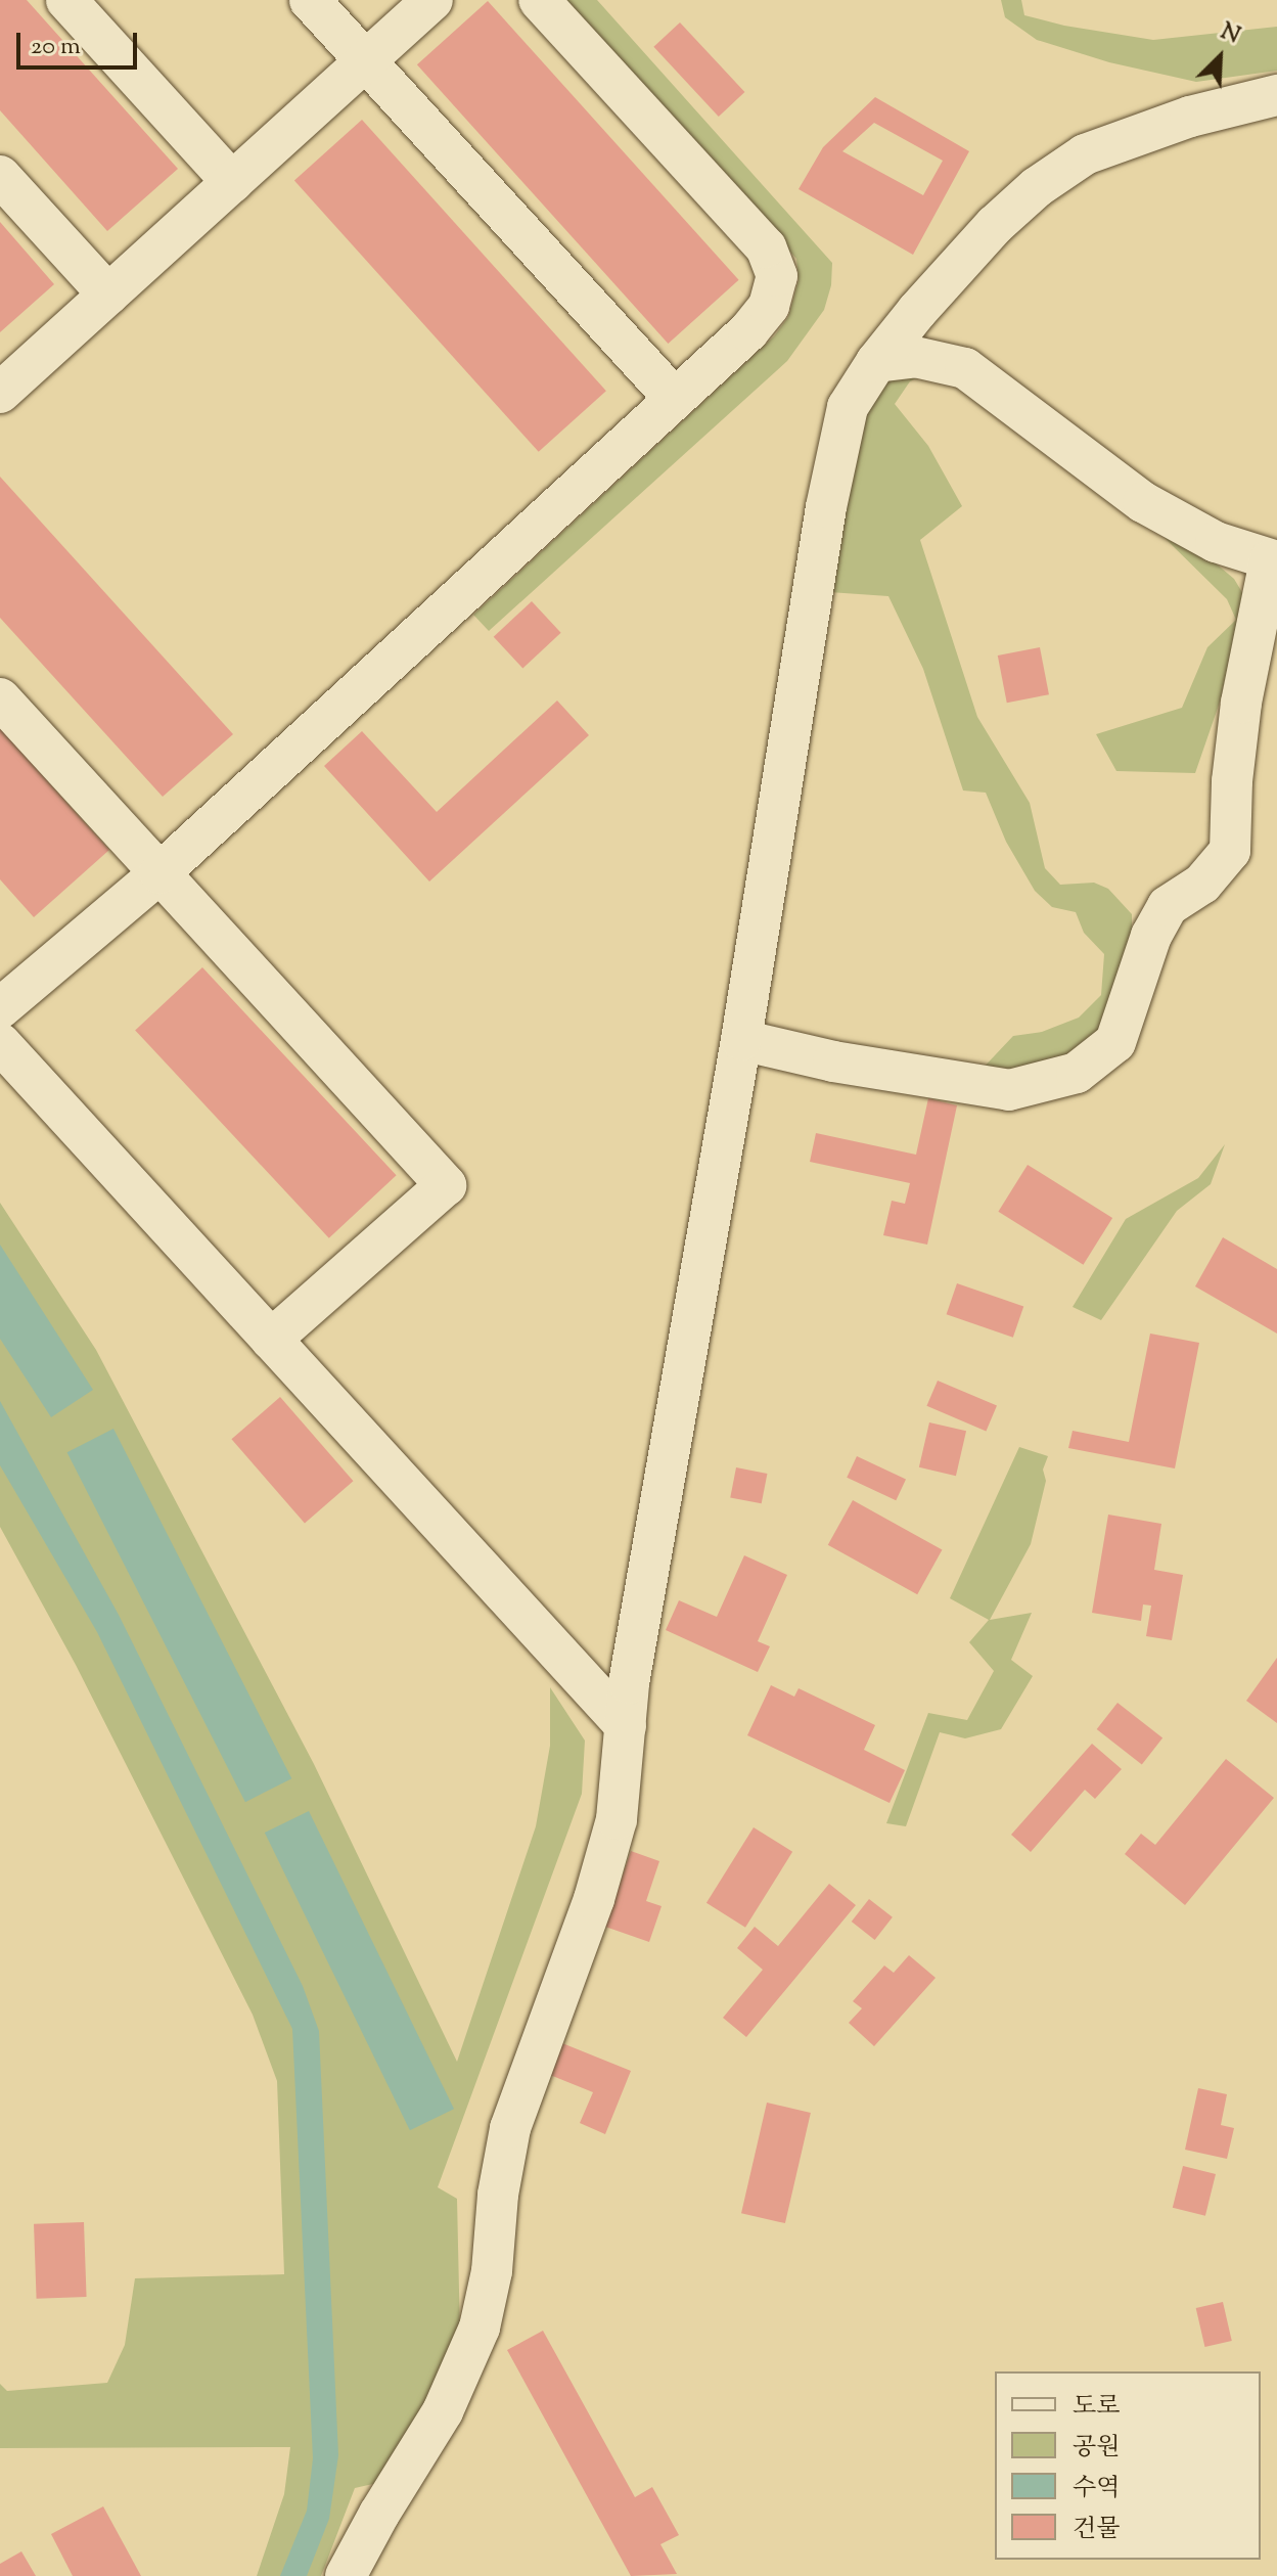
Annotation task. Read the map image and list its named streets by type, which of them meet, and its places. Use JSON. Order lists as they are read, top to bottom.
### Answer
{
  "legend": [
    "도로",
    "공원",
    "수역",
    "건물"
  ],
  "scale_bar": "20 m",
  "north": "top right"
}
